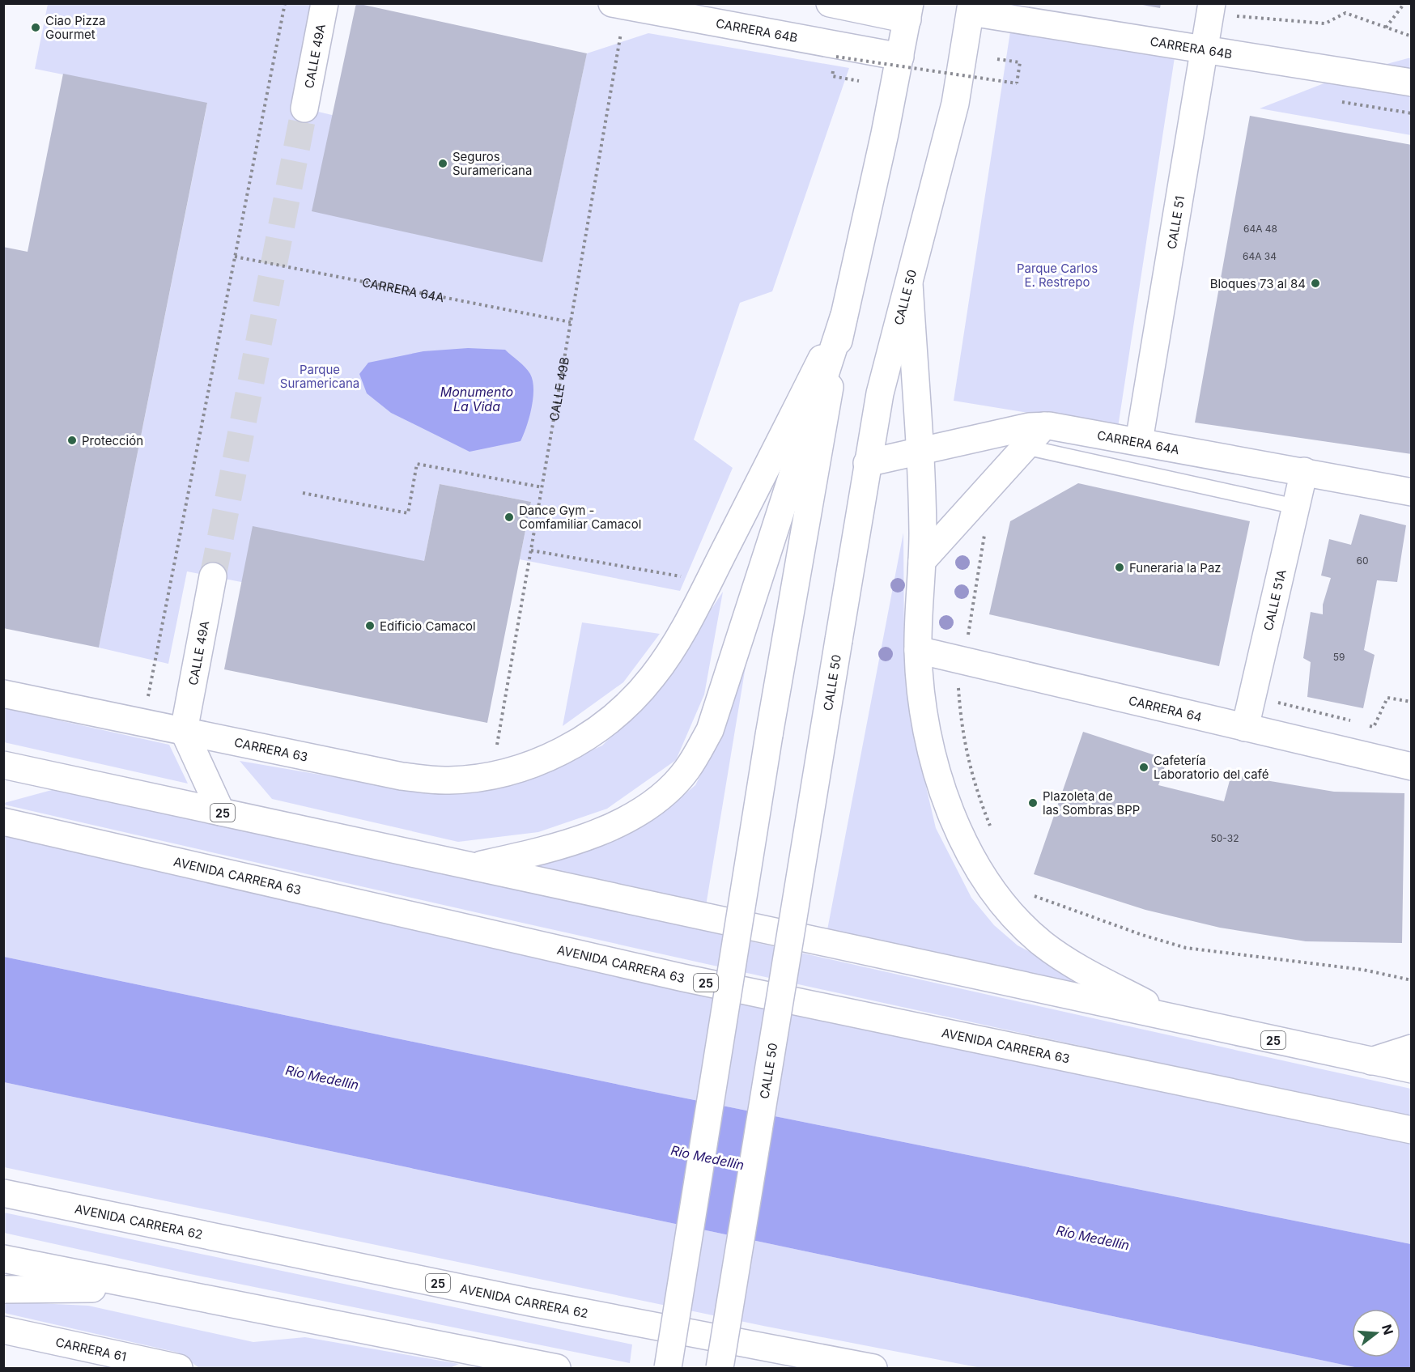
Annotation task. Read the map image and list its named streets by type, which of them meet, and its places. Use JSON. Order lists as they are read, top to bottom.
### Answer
{
  "streets": {
    "main road": [
      "CARRERA 64B",
      "CALLE 49A",
      "CALLE 51",
      "CARRERA 64A",
      "CALLE 50",
      "CALLE 51A",
      "CARRERA 64",
      "CARRERA 63",
      "25",
      "AVENIDA CARRERA 63",
      "AVENIDA CARRERA 62",
      "CARRERA 61"
    ],
    "path": ["CALLE 49B"]
  },
  "crossings": [
    ["CARRERA 64B", "CALLE 51"],
    ["CARRERA 64B", "CALLE 50"],
    ["CARRERA 64B", "CALLE 49B"],
    ["CALLE 49A", "CARRERA 63"],
    ["CALLE 51", "CARRERA 64A"],
    ["CARRERA 64A", "CALLE 50"],
    ["CARRERA 64A", "CALLE 49B"],
    ["CARRERA 64A", "CALLE 51A"],
    ["CALLE 49B", "CARRERA 63"],
    ["CALLE 51A", "CARRERA 64"]
  ],
  "water": ["Monumento La Vida", "Río Medellín"],
  "parks": ["Parque Carlos E. Restrepo", "Parque Suramericana"],
  "places": [
    "Ciao Pizza Gourmet",
    "Seguros Suramericana",
    "Bloques 73 al 84",
    "Protección",
    "Dance Gym - Comfamiliar Camacol",
    "Funeraria la Paz",
    "Edificio Camacol",
    "Cafetería Laboratorio del café",
    "Plazoleta de las Sombras BPP"
  ],
  "house_numbers": [
    "64A 48",
    "64A 34",
    "60",
    "59",
    "50-32"
  ],
  "north": "right"
}
